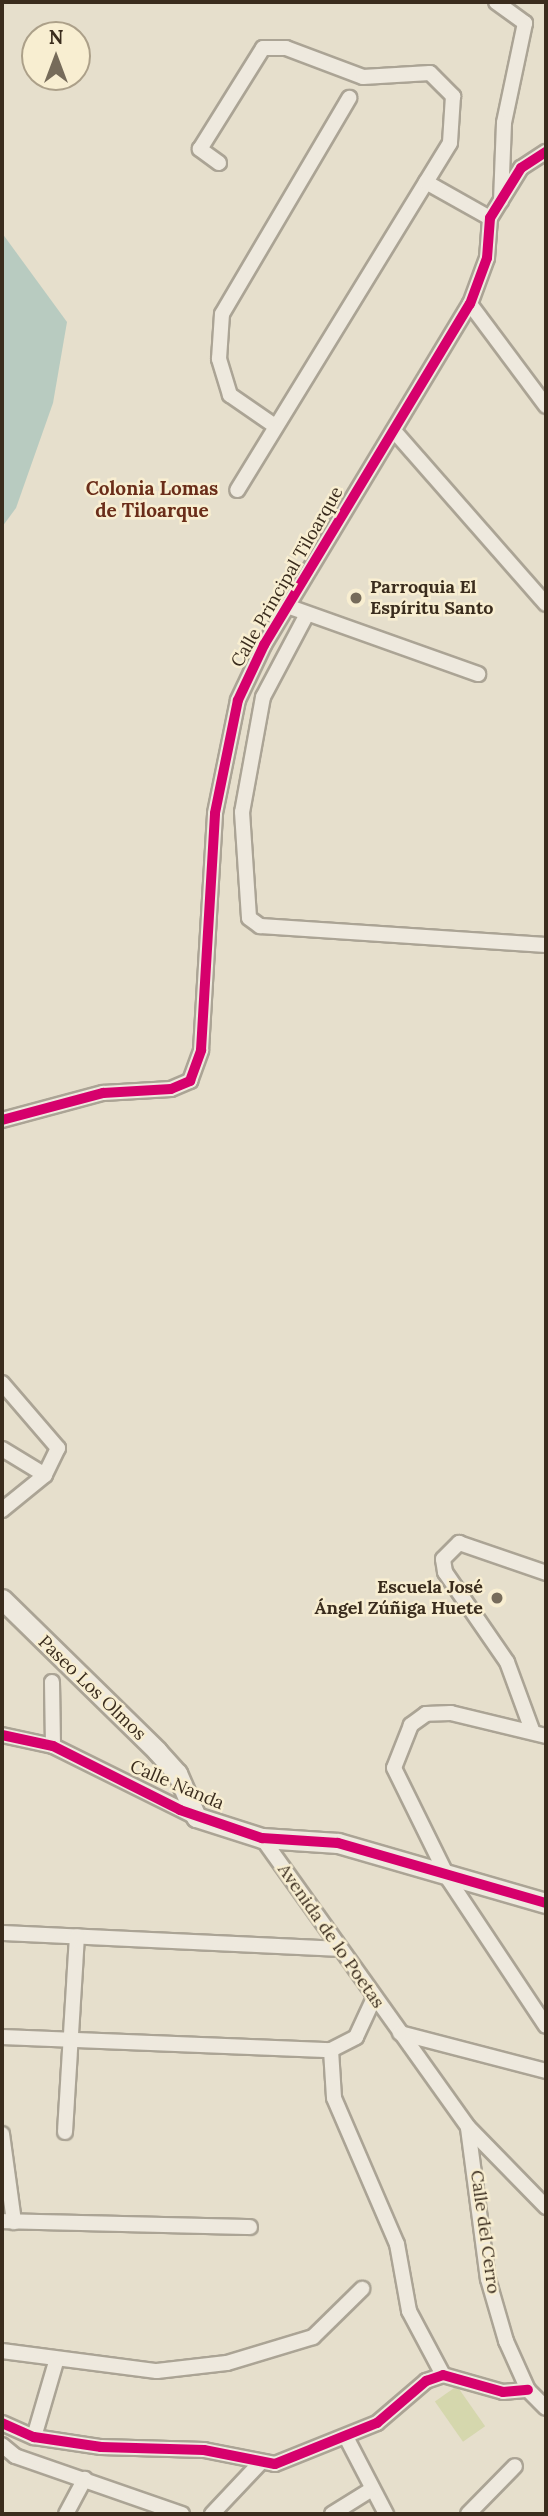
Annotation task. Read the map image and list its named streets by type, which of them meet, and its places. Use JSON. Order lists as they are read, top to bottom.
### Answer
{
  "streets": {
    "street": [
      "Calle Principal Tiloarque",
      "Paseo Los Olmos",
      "Calle Nanda",
      "Avenida de lo Poetas",
      "Calle del Cerro"
    ]
  },
  "crossings": [
    ["Paseo Los Olmos", "Calle Nanda"],
    ["Calle Nanda", "Avenida de lo Poetas"],
    ["Avenida de lo Poetas", "Calle del Cerro"]
  ],
  "districts": ["Colonia Lomas de Tiloarque"],
  "places": ["Parroquia El Espíritu Santo", "Escuela José Ángel Zúñiga Huete"],
  "north": "top"
}
